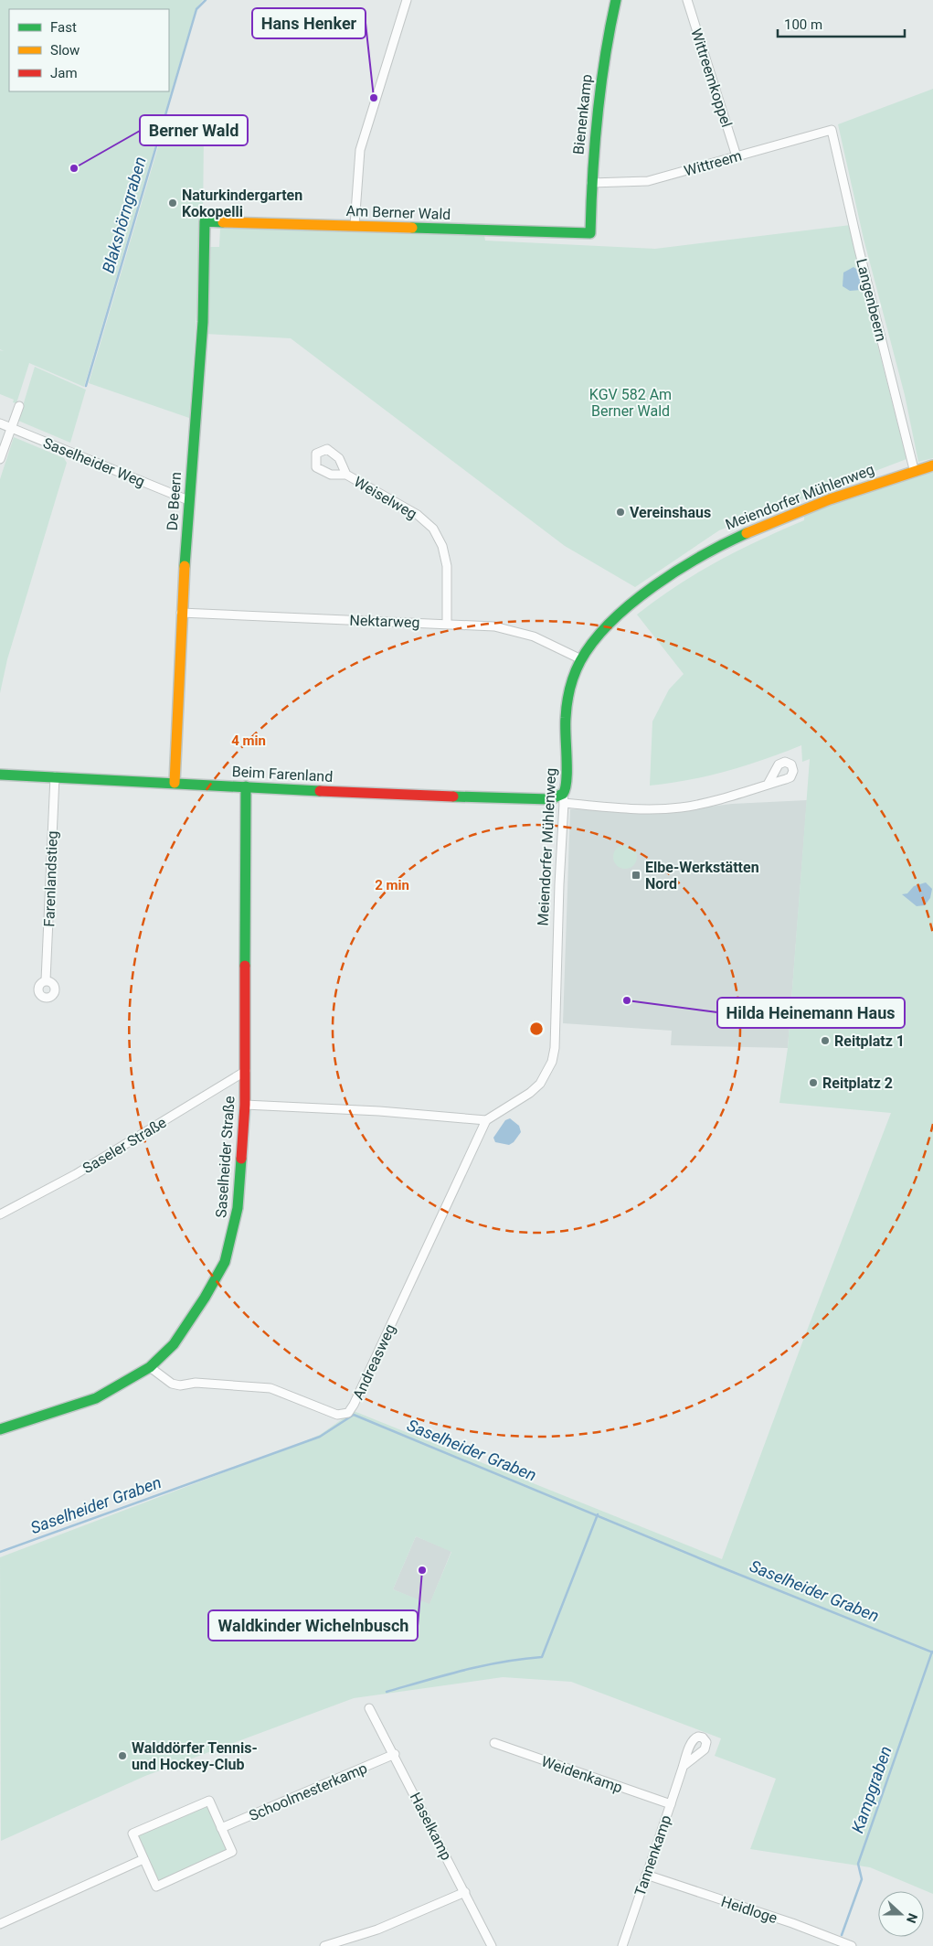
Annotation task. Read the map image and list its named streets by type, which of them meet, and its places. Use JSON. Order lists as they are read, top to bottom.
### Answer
{
  "streets": {
    "street": [
      "Wittreemkoppel",
      "Bienenkamp",
      "Wittreem",
      "Am Berner Wald",
      "Langenbeern",
      "Saselheider Weg",
      "Meiendorfer Mühlenweg",
      "Weiselweg",
      "De Beern",
      "Nektarweg",
      "Beim Farenland",
      "Farenlandstieg",
      "Saseler Straße",
      "Saselheider Straße",
      "Andreasweg",
      "Weidenkamp",
      "Schoolmesterkamp",
      "Haselkamp",
      "Tannenkamp",
      "Heidloge"
    ]
  },
  "crossings": [
    ["Wittreemkoppel", "Wittreem"],
    ["Bienenkamp", "Wittreem"],
    ["Bienenkamp", "Am Berner Wald"],
    ["Wittreem", "Langenbeern"],
    ["Am Berner Wald", "De Beern"],
    ["Langenbeern", "Meiendorfer Mühlenweg"],
    ["Saselheider Weg", "De Beern"],
    ["Meiendorfer Mühlenweg", "Nektarweg"],
    ["Meiendorfer Mühlenweg", "Beim Farenland"],
    ["Meiendorfer Mühlenweg", "Andreasweg"],
    ["Weiselweg", "Nektarweg"],
    ["De Beern", "Nektarweg"],
    ["De Beern", "Beim Farenland"],
    ["Beim Farenland", "Farenlandstieg"],
    ["Beim Farenland", "Saselheider Straße"],
    ["Saseler Straße", "Saselheider Straße"],
    ["Saselheider Straße", "Andreasweg"],
    ["Weidenkamp", "Tannenkamp"],
    ["Schoolmesterkamp", "Haselkamp"],
    ["Tannenkamp", "Heidloge"]
  ],
  "water": ["Blakshörngraben", "Saselheider Graben", "Kampgraben"],
  "parks": ["KGV 582 Am Berner Wald"],
  "places": {
    "other": [
      "Hans Henker",
      "Berner Wald",
      "Naturkindergarten Kokopelli",
      "Vereinshaus",
      "Hilda Heinemann Haus",
      "Reitplatz 1",
      "Reitplatz 2",
      "Waldkinder Wichelnbusch",
      "Walddörfer Tennis- und Hockey-Club"
    ],
    "transit": ["Elbe-Werkstätten Nord"]
  },
  "legend": ["Fast", "Slow", "Jam"],
  "scale_bar": "100 m",
  "north": "right",
  "rings": ["4 min", "2 min"]
}
